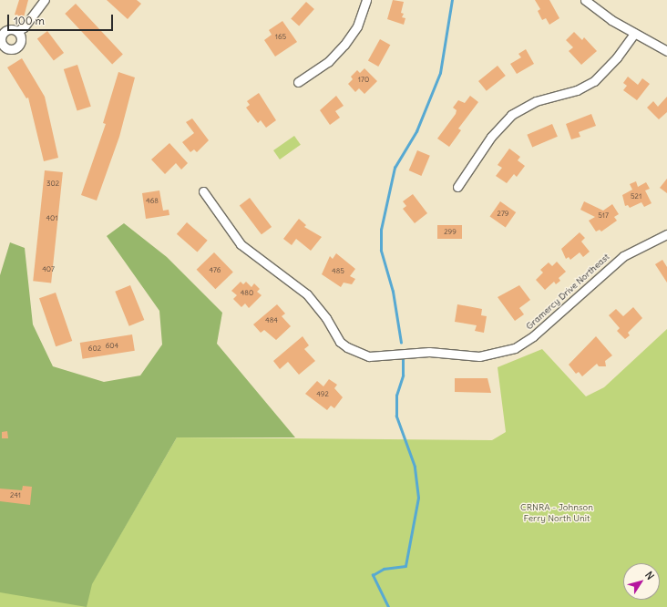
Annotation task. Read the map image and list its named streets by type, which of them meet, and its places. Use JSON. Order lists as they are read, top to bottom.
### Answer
{
  "streets": {
    "street": ["Gramercy Drive Northeast"]
  },
  "parks": ["CRNRA - Johnson Ferry North Unit"],
  "house_numbers": [
    "165",
    "170",
    "302",
    "521",
    "468",
    "279",
    "517",
    "401",
    "299",
    "407",
    "476",
    "485",
    "480",
    "484",
    "604",
    "602",
    "492",
    "241"
  ],
  "scale_bar": "100 m",
  "north": "top right"
}
